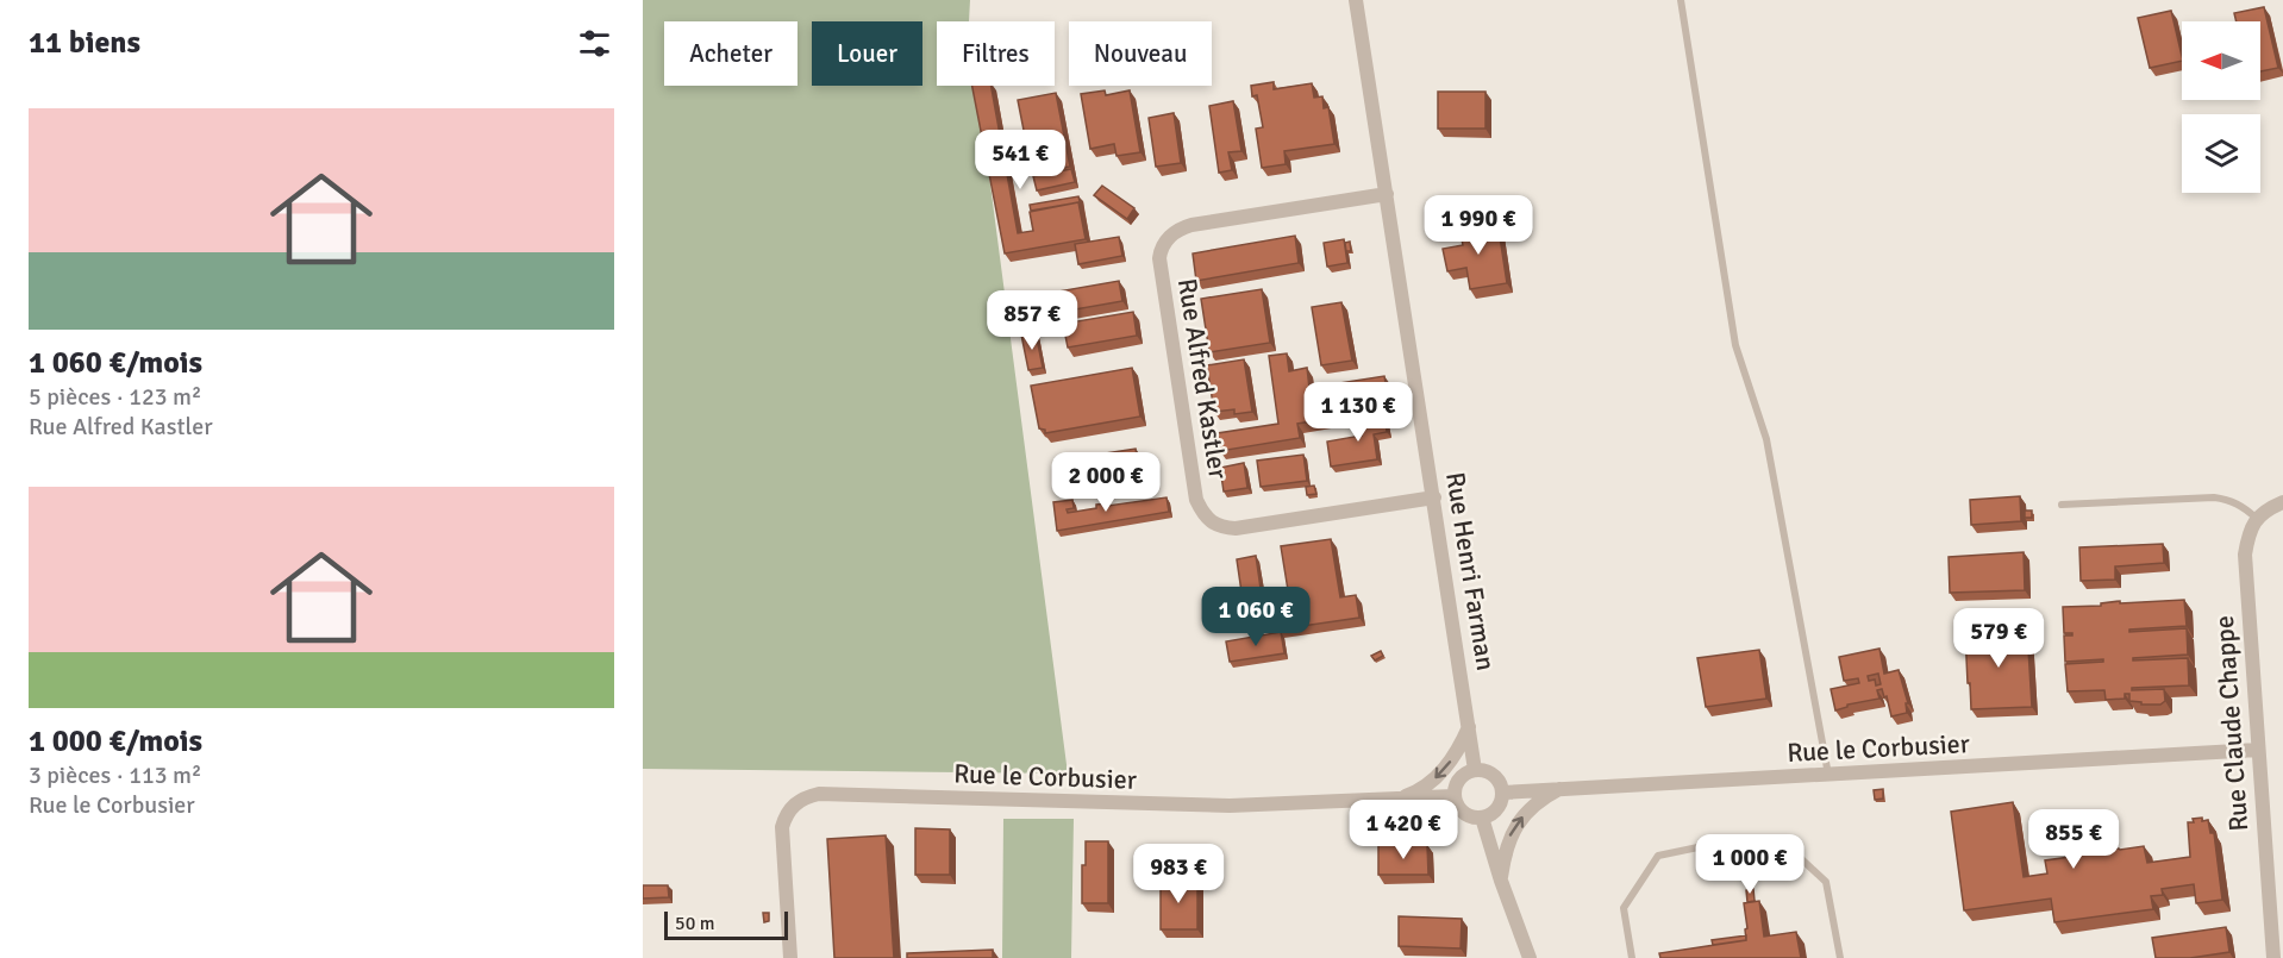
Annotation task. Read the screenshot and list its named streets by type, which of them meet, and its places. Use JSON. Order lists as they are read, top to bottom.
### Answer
{
  "streets": {
    "street": [
      "Rue Alfred Kastler",
      "Rue Henri Farman",
      "Rue Claude Chappe",
      "Rue le Corbusier"
    ]
  },
  "crossings": [
    ["Rue Alfred Kastler", "Rue Henri Farman"],
    ["Rue Henri Farman", "Rue le Corbusier"],
    ["Rue Claude Chappe", "Rue le Corbusier"]
  ],
  "scale_bar": "50 m",
  "north": "left",
  "page": {
    "heading": "11 biens",
    "chip": [
      "Acheter",
      "Louer",
      "Filtres",
      "Nouveau"
    ],
    "list": [
      {
        "name": "1 060 €/mois",
        "note": "5 pièces · 123 m² · Rue Alfred Kastler"
      },
      {
        "name": "1 000 €/mois",
        "note": "3 pièces · 113 m² · Rue le Corbusier"
      }
    ],
    "price": [
      "541 €",
      "1 990 €",
      "857 €",
      "1 130 €",
      "2 000 €",
      "1 060 €",
      "579 €",
      "1 420 €",
      "855 €",
      "1 000 €",
      "983 €"
    ],
    "scale": "50 m"
  }
}
